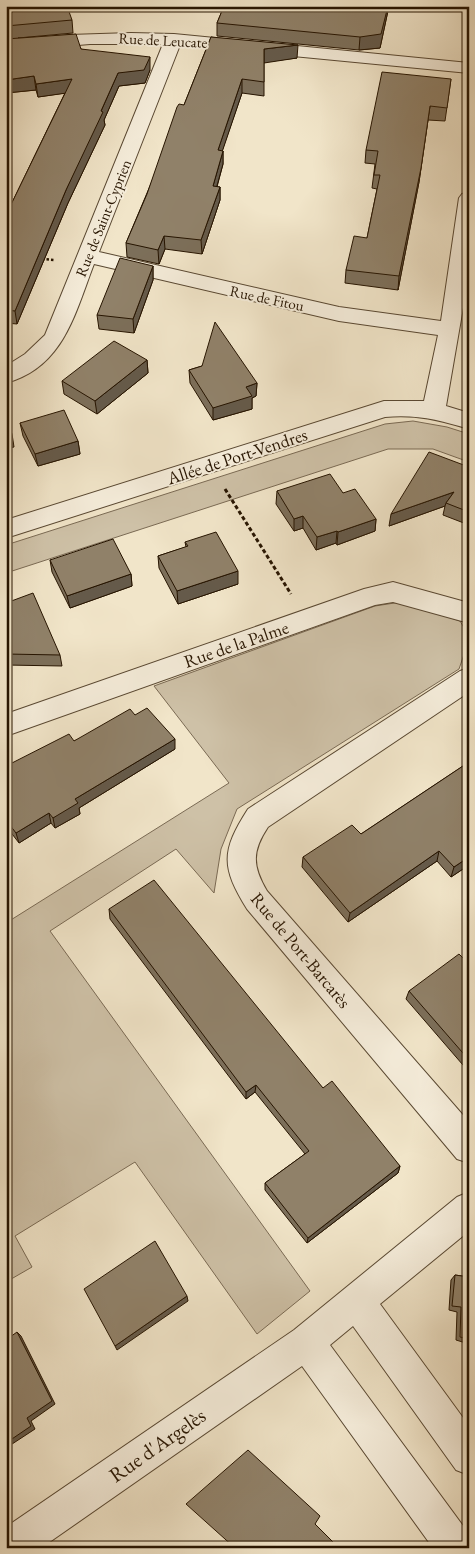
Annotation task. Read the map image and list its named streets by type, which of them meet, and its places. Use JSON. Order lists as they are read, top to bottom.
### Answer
{
  "streets": {
    "street": [
      "Rue de Leucate",
      "Rue de Saint-Cyprien",
      "Rue de Fitou",
      "Allée de Port-Vendres",
      "Rue de la Palme",
      "Rue de Port-Barcarès",
      "Rue d'Argelès"
    ]
  },
  "crossings": [
    ["Rue de Leucate", "Rue de Saint-Cyprien"],
    ["Rue de Saint-Cyprien", "Rue de Fitou"]
  ]
}
